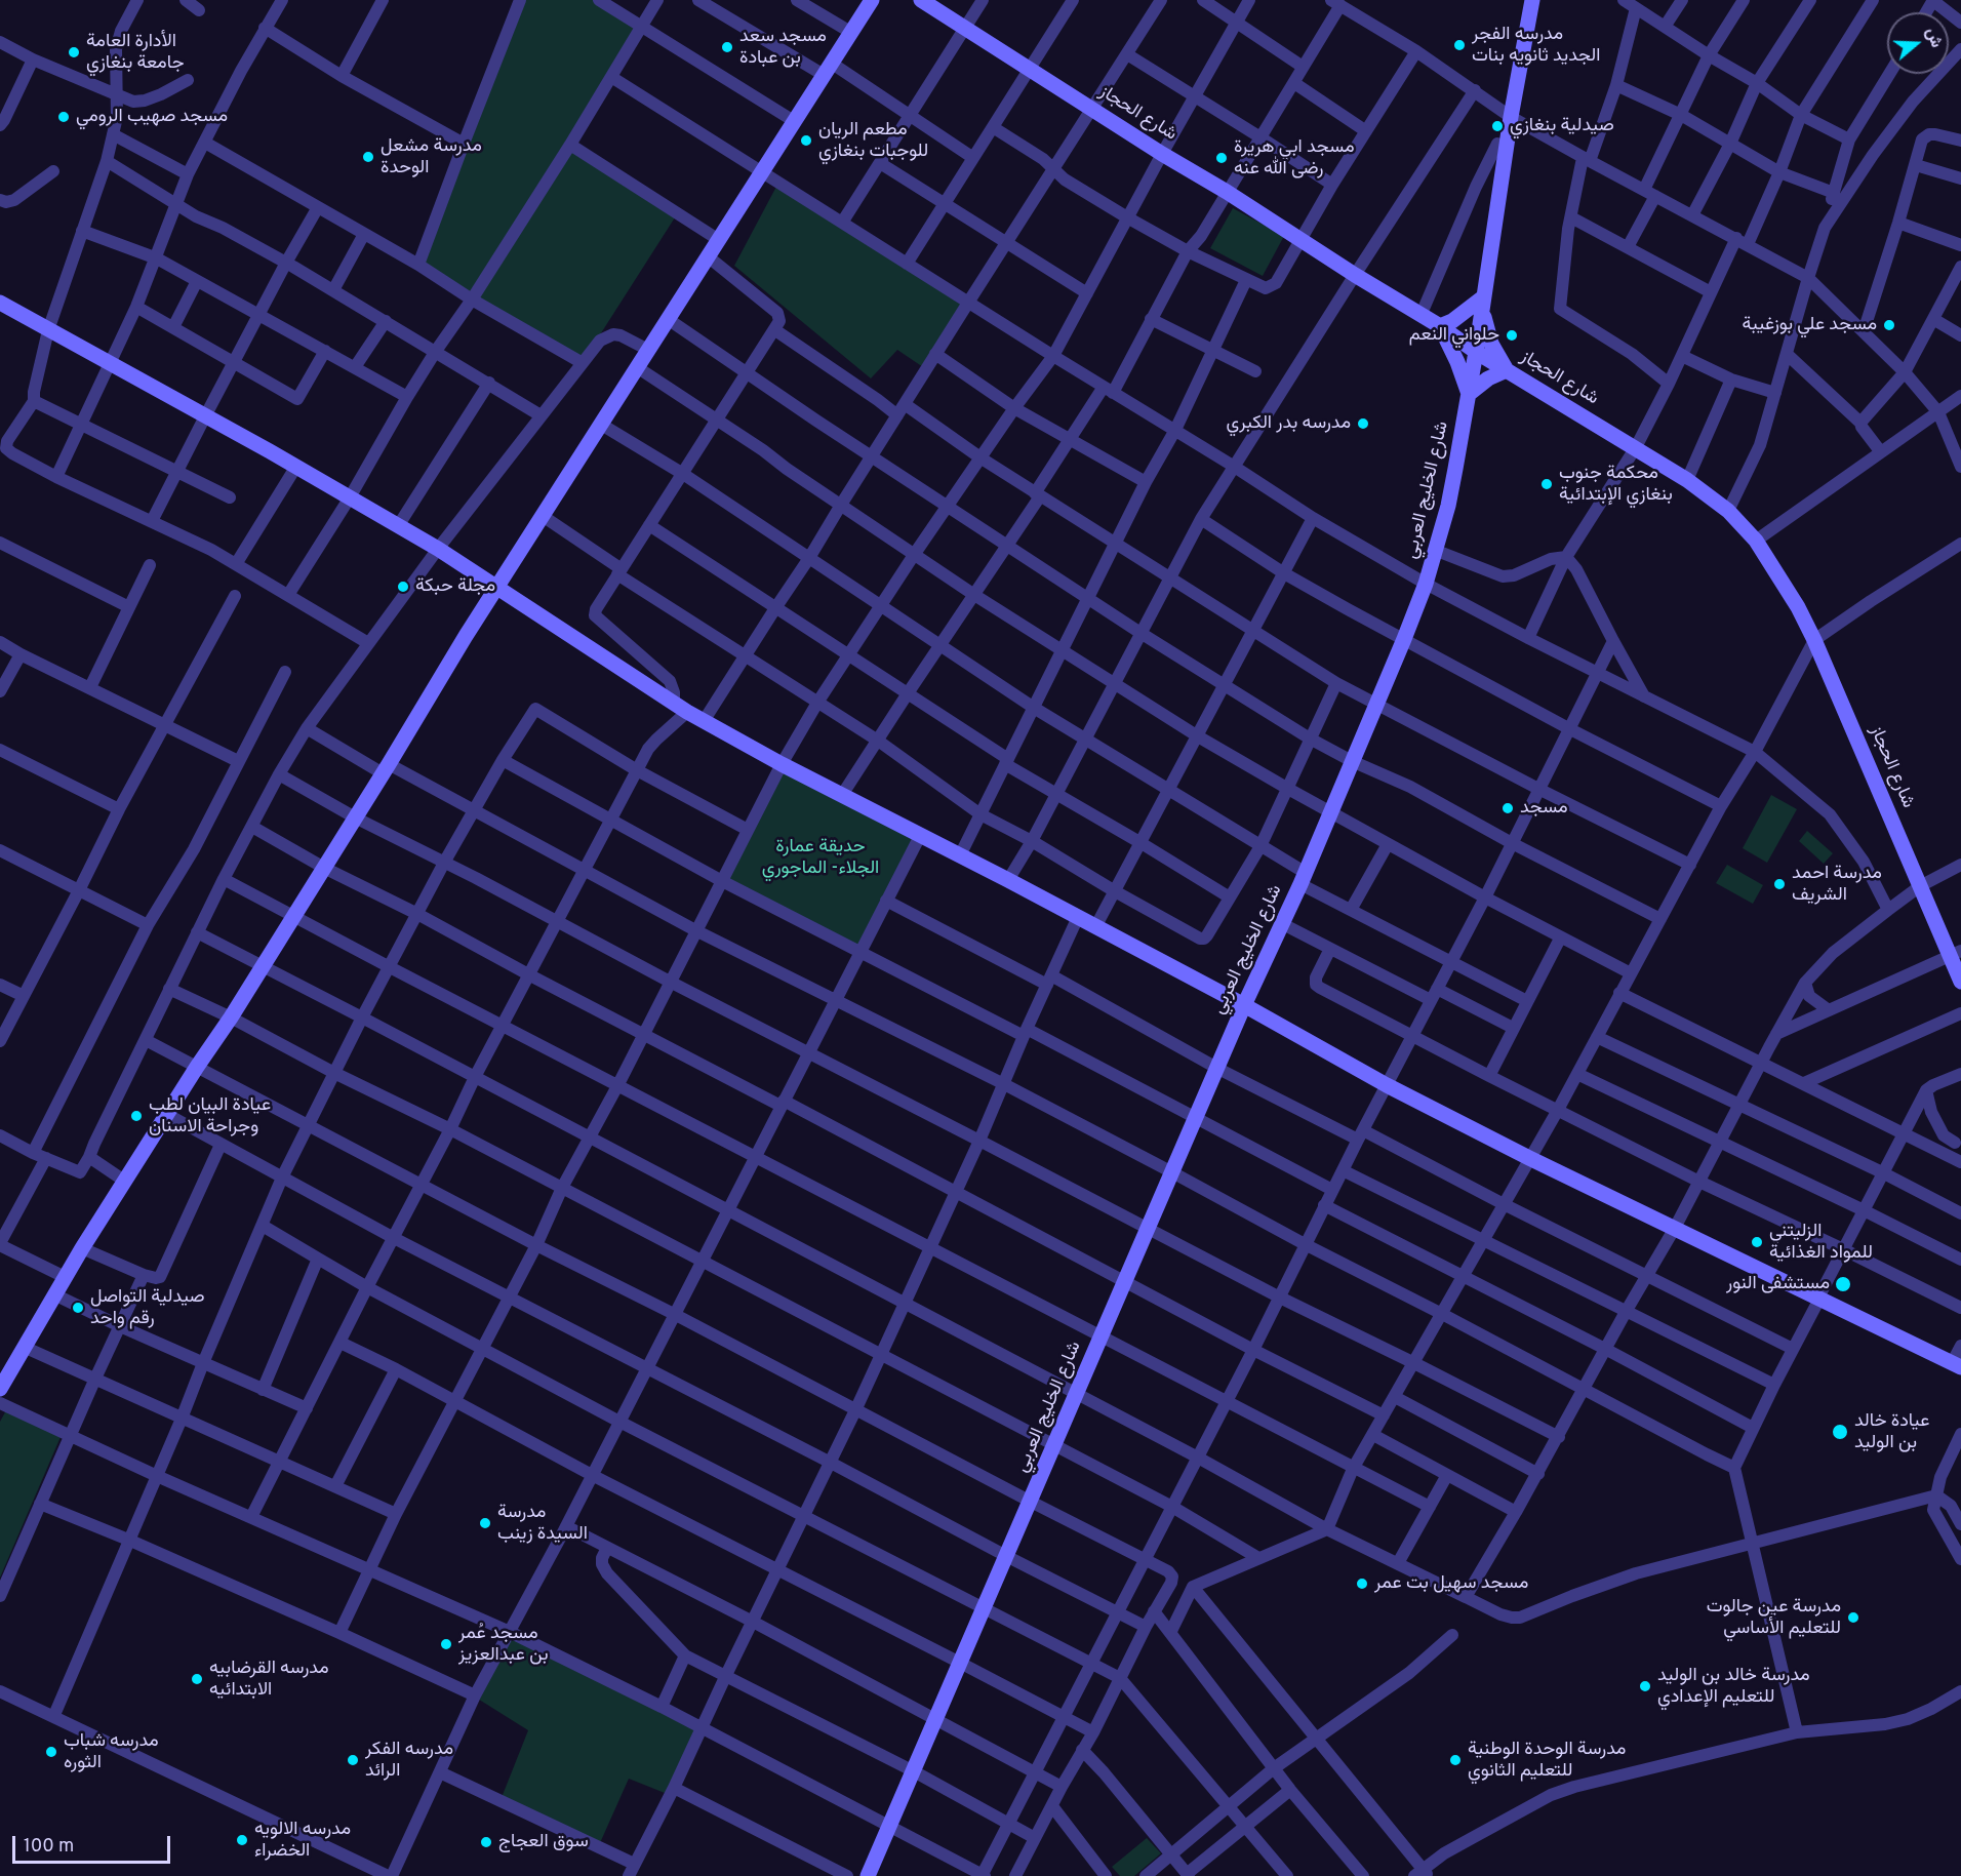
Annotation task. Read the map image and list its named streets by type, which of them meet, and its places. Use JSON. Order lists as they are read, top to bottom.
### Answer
{
  "streets": {
    "street": ["شارع الحجاز", "شارع الخليج العربي"]
  },
  "crossings": [
    ["شارع الحجاز", "شارع الخليج العربي"]
  ],
  "parks": ["حديقة عمارة الجلاء- الماجوري"],
  "places": [
    "مدرسه الفجر الجديد ثانويه بنات",
    "مسجد سعد بن عبادة",
    "الأدارة العامة جامعة بنغازي",
    "مسجد صهيب الرومي",
    "صيدلية بنغازي",
    "مطعم الريان للوجبات بنغازي",
    "مدرسة مشعل الوحدة",
    "مسجد ابي هريرة رضى الله عنه",
    "مسجد علي بوزغيبة",
    "حلواني النعم",
    "مدرسه بدر الكبري",
    "محكمة جنوب بنغازي الإبتدائية",
    "مجلة حبكة",
    "مسجد",
    "مدرسة احمد الشريف",
    "عيادة البيان لطب وجراحة الاسنان",
    "الزليتني للمواد الغذائية",
    "مستشفى النور",
    "صيدلية التواصل رقم واحد",
    "عيادة خالد بن الوليد",
    "مدرسة السيدة زينب",
    "مسجد سهيل بت عمر",
    "مدرسة عين جالوت للتعليم الأساسي",
    "مسجد عُمر بن عبدالعزيز",
    "مدرسه القرضابيه الابتدائيه",
    "مدرسة خالد بن الوليد للتعليم الإعدادي",
    "مدرسه شباب الثوره",
    "مدرسه الفكر الرائد",
    "مدرسة الوحدة الوطنية للتعليم الثانوي",
    "مدرسه الالويه الخضراء",
    "سوق العجاج"
  ],
  "scale_bar": "100 m",
  "north": "right"
}
